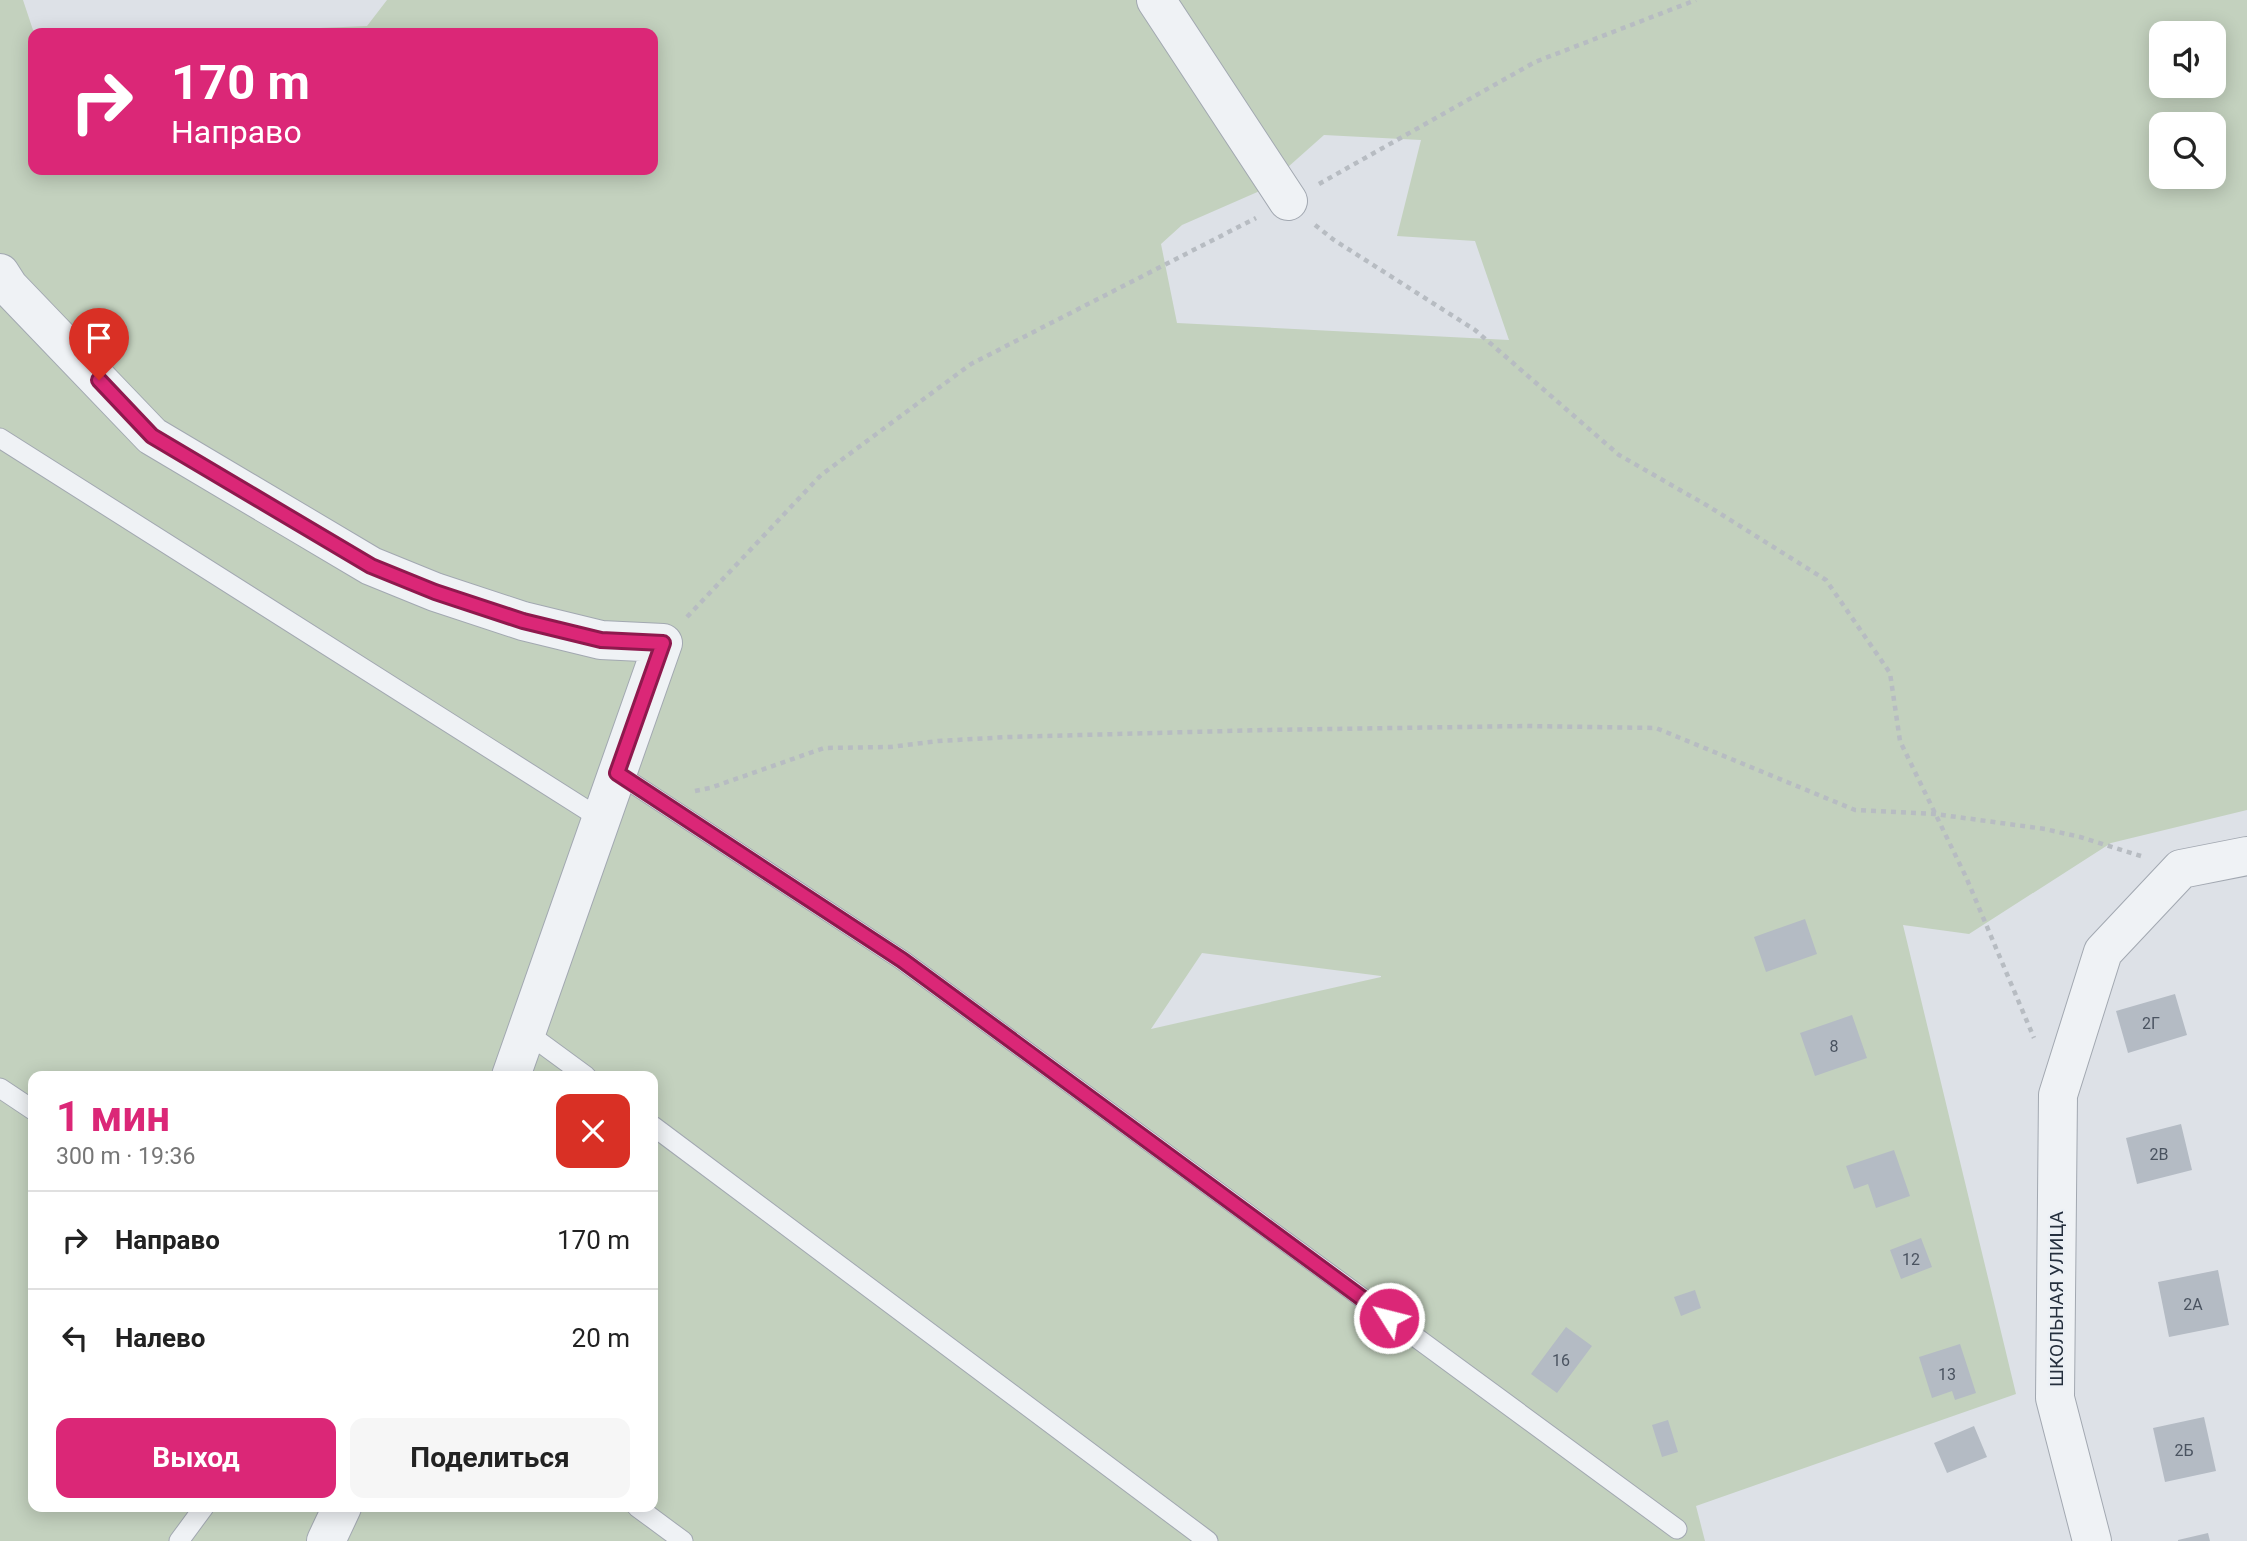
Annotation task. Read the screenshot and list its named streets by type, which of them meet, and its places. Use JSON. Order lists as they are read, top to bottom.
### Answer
{
  "streets": {
    "street": ["ШКОЛЬНАЯ УЛИЦА"]
  },
  "house_numbers": [
    "2Г",
    "8",
    "2В",
    "12",
    "2А",
    "16",
    "13",
    "2Б"
  ],
  "page": {
    "turn": ["170 m", "Направо"],
    "heading": ["1 мин", "300 m · 19:36"],
    "list": [
      {
        "name": "Направо",
        "value": "170 m"
      },
      {
        "name": "Налево",
        "value": "20 m"
      }
    ],
    "buttons": ["Выход", "Поделиться"]
  }
}
